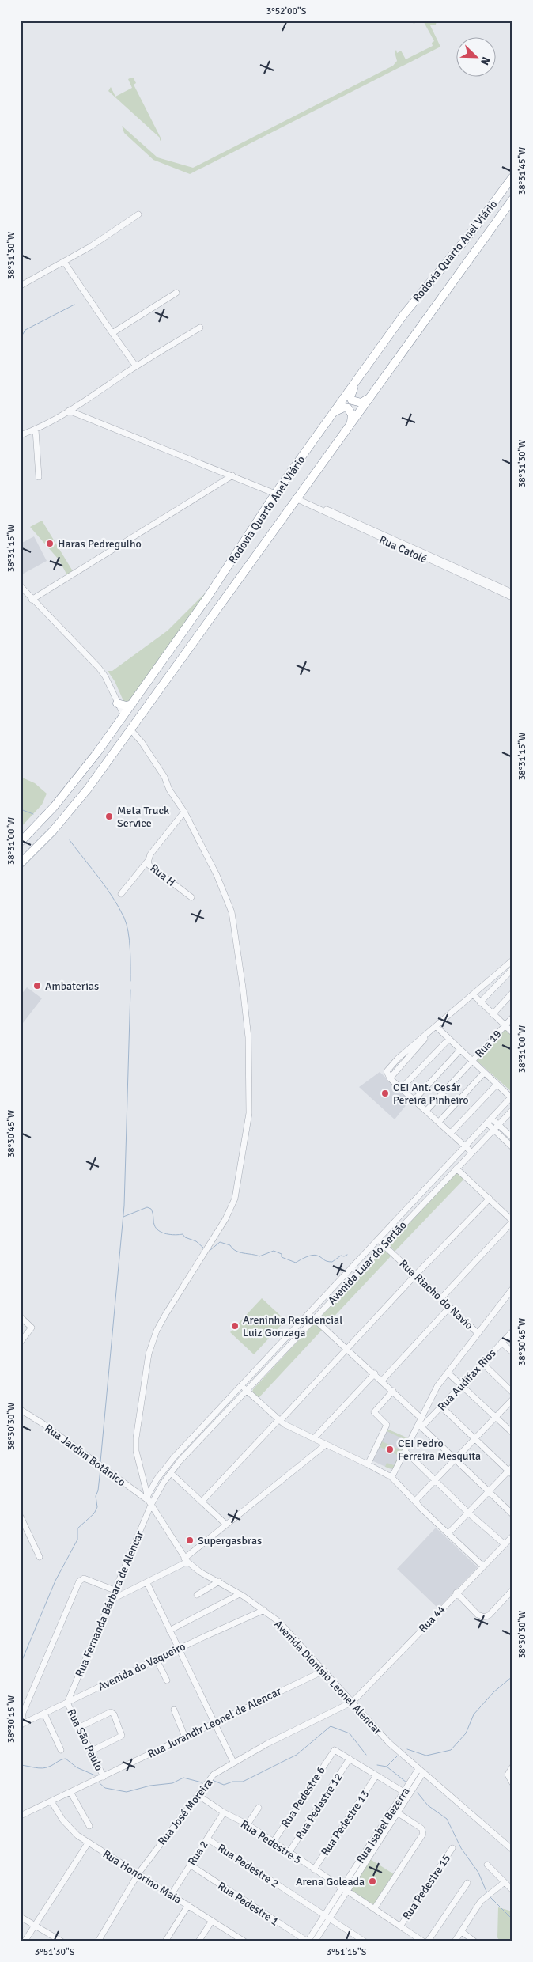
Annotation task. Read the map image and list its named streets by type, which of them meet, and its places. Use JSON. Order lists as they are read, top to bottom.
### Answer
{
  "streets": {
    "highway": ["Rodovia Quarto Anel Viário"],
    "street": [
      "Rua Catolé",
      "Rua H",
      "Rua 19",
      "Avenida Luar do Sertão",
      "Rua Riacho do Navio",
      "Rua Audifax Rios",
      "Rua Jardim Botânico",
      "Rua Fernanda Bárbara de Alencar",
      "Rua 44",
      "Avenida do Vaqueiro",
      "Avenida Dionísio Leonel Alencar",
      "Rua Jurandir Leonel de Alencar",
      "Rua São Paulo",
      "Rua Pedestre 6",
      "Rua Pedestre 12",
      "Rua José Moreira",
      "Rua Pedestre 13",
      "Rua Isabel Bezerra",
      "Rua Pedestre 5",
      "Rua 2",
      "Rua Pedestre 2",
      "Rua Honorino Maia",
      "Rua Pedestre 15",
      "Rua Pedestre 1"
    ]
  },
  "crossings": [
    ["Rodovia Quarto Anel Viário", "Rua Catolé"],
    ["Rodovia Quarto Anel Viário", "Avenida Dionísio Leonel Alencar"],
    ["Rua H", "Avenida Dionísio Leonel Alencar"],
    ["Avenida Luar do Sertão", "Rua Riacho do Navio"],
    ["Avenida Luar do Sertão", "Rua Jardim Botânico"],
    ["Avenida Luar do Sertão", "Rua Fernanda Bárbara de Alencar"],
    ["Avenida Luar do Sertão", "Avenida Dionísio Leonel Alencar"],
    ["Rua Jardim Botânico", "Rua Fernanda Bárbara de Alencar"],
    ["Rua Jardim Botânico", "Avenida Dionísio Leonel Alencar"],
    ["Rua Fernanda Bárbara de Alencar", "Avenida do Vaqueiro"],
    ["Rua Fernanda Bárbara de Alencar", "Avenida Dionísio Leonel Alencar"],
    ["Rua Fernanda Bárbara de Alencar", "Rua São Paulo"],
    ["Rua 44", "Avenida Dionísio Leonel Alencar"],
    ["Rua 44", "Rua José Moreira"],
    ["Avenida do Vaqueiro", "Avenida Dionísio Leonel Alencar"],
    ["Avenida do Vaqueiro", "Rua São Paulo"],
    ["Avenida Dionísio Leonel Alencar", "Rua Jurandir Leonel de Alencar"],
    ["Avenida Dionísio Leonel Alencar", "Rua José Moreira"],
    ["Avenida Dionísio Leonel Alencar", "Rua Isabel Bezerra"],
    ["Rua Jurandir Leonel de Alencar", "Rua São Paulo"],
    ["Rua Jurandir Leonel de Alencar", "Rua Honorino Maia"],
    ["Rua Pedestre 6", "Rua Pedestre 12"],
    ["Rua Pedestre 6", "Rua Pedestre 5"],
    ["Rua Pedestre 12", "Rua Pedestre 5"],
    ["Rua José Moreira", "Rua Pedestre 5"],
    ["Rua José Moreira", "Rua Honorino Maia"],
    ["Rua Pedestre 13", "Rua Pedestre 5"],
    ["Rua Isabel Bezerra", "Rua Pedestre 5"],
    ["Rua Isabel Bezerra", "Rua Pedestre 2"],
    ["Rua Isabel Bezerra", "Rua Pedestre 1"],
    ["Rua Pedestre 5", "Rua 2"],
    ["Rua Pedestre 5", "Rua Pedestre 15"],
    ["Rua 2", "Rua Pedestre 2"],
    ["Rua 2", "Rua Honorino Maia"],
    ["Rua 2", "Rua Pedestre 1"]
  ],
  "places": [
    "Haras Pedregulho",
    "Meta Truck Service",
    "Ambaterias",
    "CEI Ant. Cesár Pereira Pinheiro",
    "Areninha Residencial Luiz Gonzaga",
    "CEI Pedro Ferreira Mesquita",
    "Supergasbras",
    "Arena Goleada"
  ],
  "north": "bottom right",
  "coordinates": [
    "3°52'00\"S",
    "38°31'45\"W",
    "38°31'30\"W",
    "38°31'15\"W",
    "38°31'00\"W",
    "38°30'45\"W",
    "38°30'30\"W",
    "38°30'15\"W",
    "3°51'30\"S",
    "3°51'15\"S"
  ]
}
